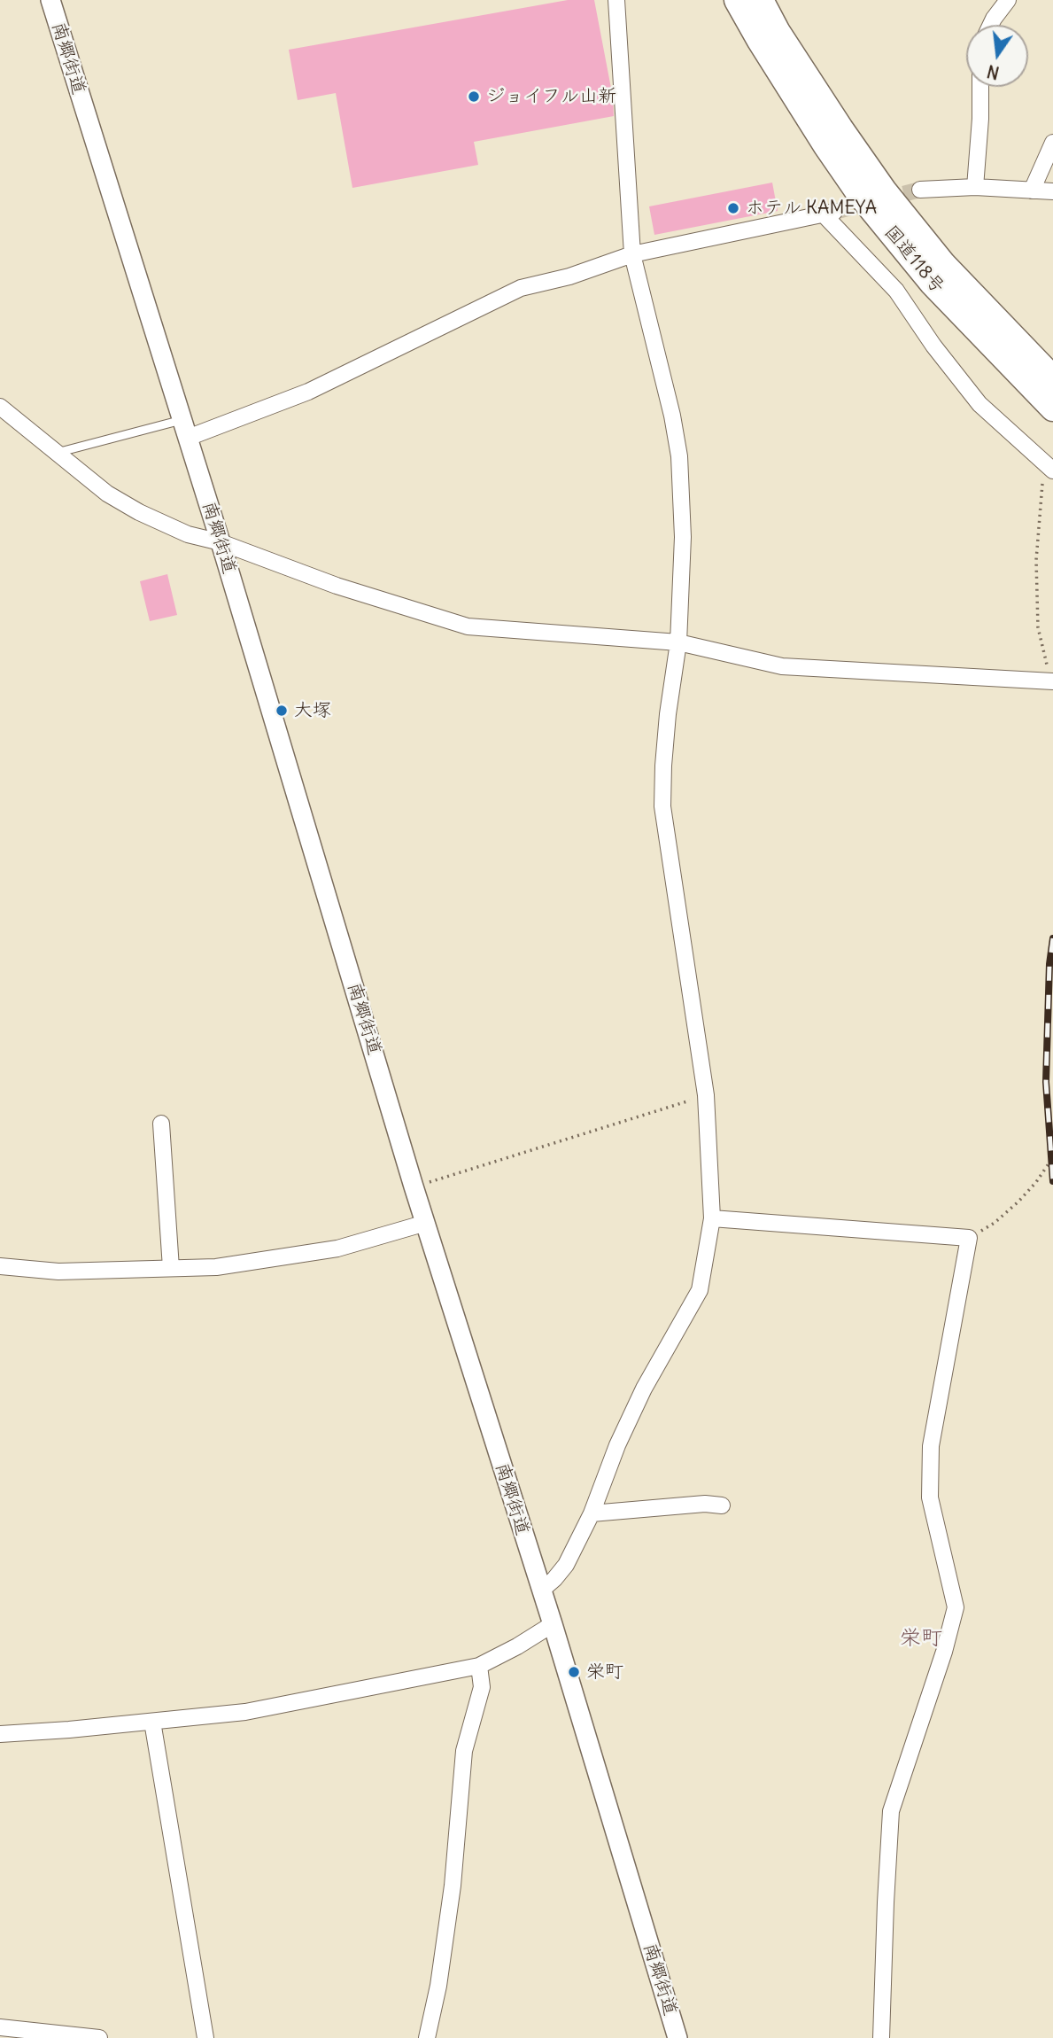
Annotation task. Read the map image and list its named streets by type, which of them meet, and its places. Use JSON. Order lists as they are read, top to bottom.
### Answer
{
  "streets": {
    "highway": ["国道118号"],
    "street": ["南郷街道"]
  },
  "districts": ["栄町"],
  "places": [
    "ジョイフル山新",
    "ホテル KAMEYA",
    "大塚",
    "栄町"
  ],
  "north": "bottom"
}
